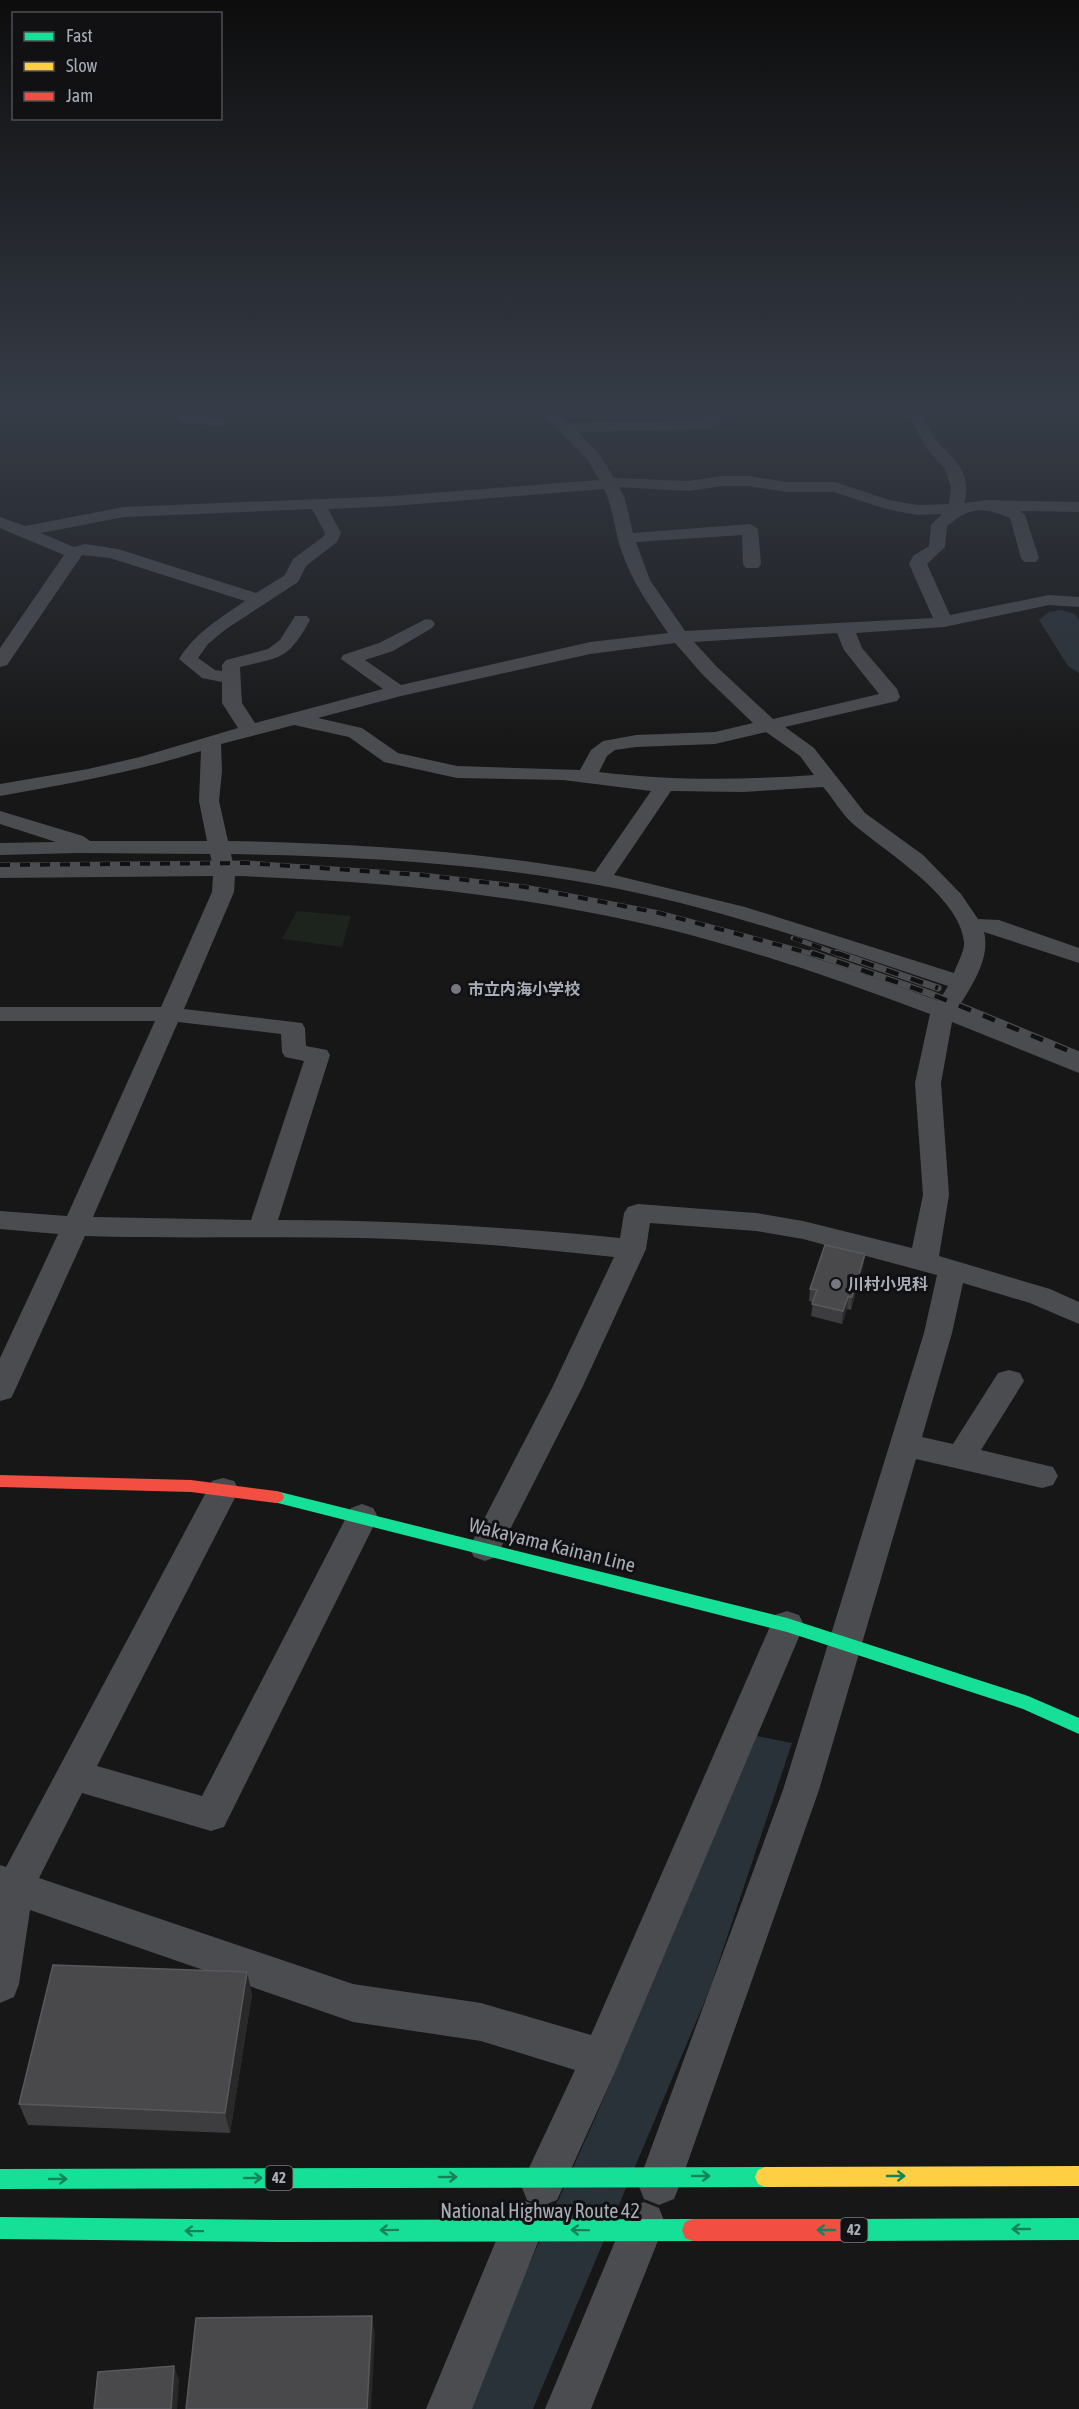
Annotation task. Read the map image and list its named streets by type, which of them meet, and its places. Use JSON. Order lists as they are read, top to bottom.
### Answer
{
  "streets": {
    "main road": ["Wakayama Kainan Line", "42", "National Highway Route 42"]
  },
  "places": ["市立内海小学校", "川村小児科"],
  "legend": ["Fast", "Slow", "Jam"]
}
